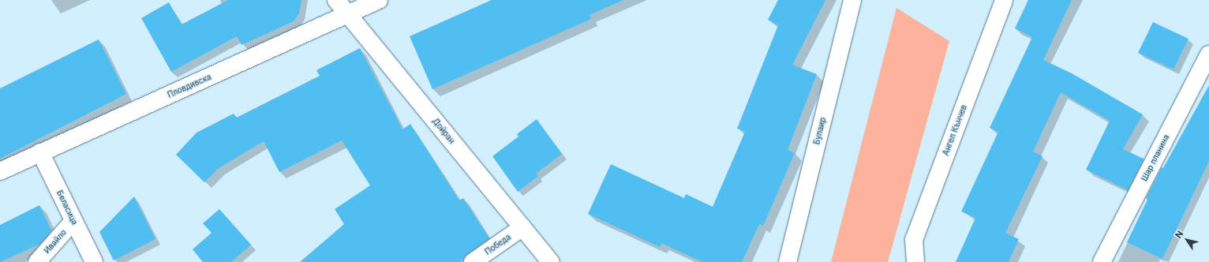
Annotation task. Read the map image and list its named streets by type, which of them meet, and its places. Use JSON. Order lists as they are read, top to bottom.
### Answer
{
  "streets": {
    "street": [
      "Пловдивска",
      "Ангел Кънчев",
      "Дойран",
      "Булаир",
      "Шар планина",
      "Беласица",
      "Ивайло",
      "Победа"
    ]
  },
  "crossings": [
    ["Пловдивска", "Дойран"],
    ["Пловдивска", "Беласица"],
    ["Дойран", "Победа"],
    ["Беласица", "Ивайло"]
  ],
  "north": "top left"
}
